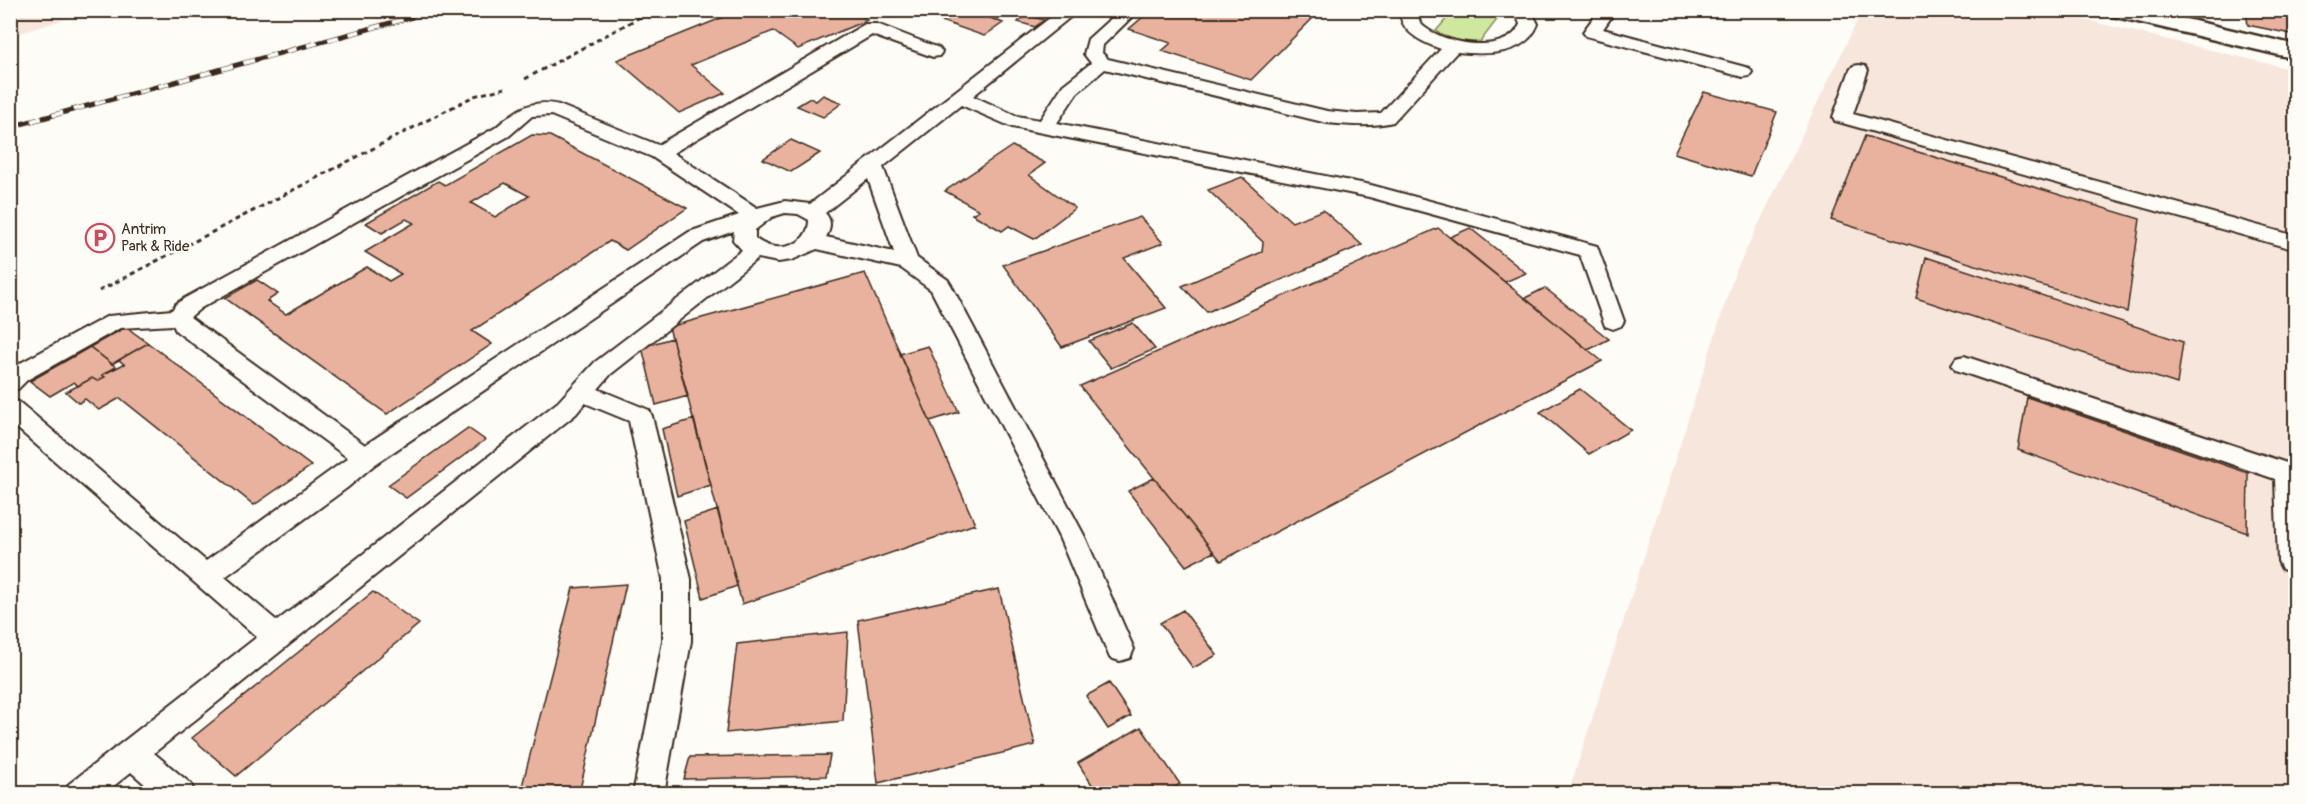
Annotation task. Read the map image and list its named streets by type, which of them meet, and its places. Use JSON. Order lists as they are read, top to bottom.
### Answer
{
  "places": {
    "parking": ["Antrim Park & Ride"]
  }
}
